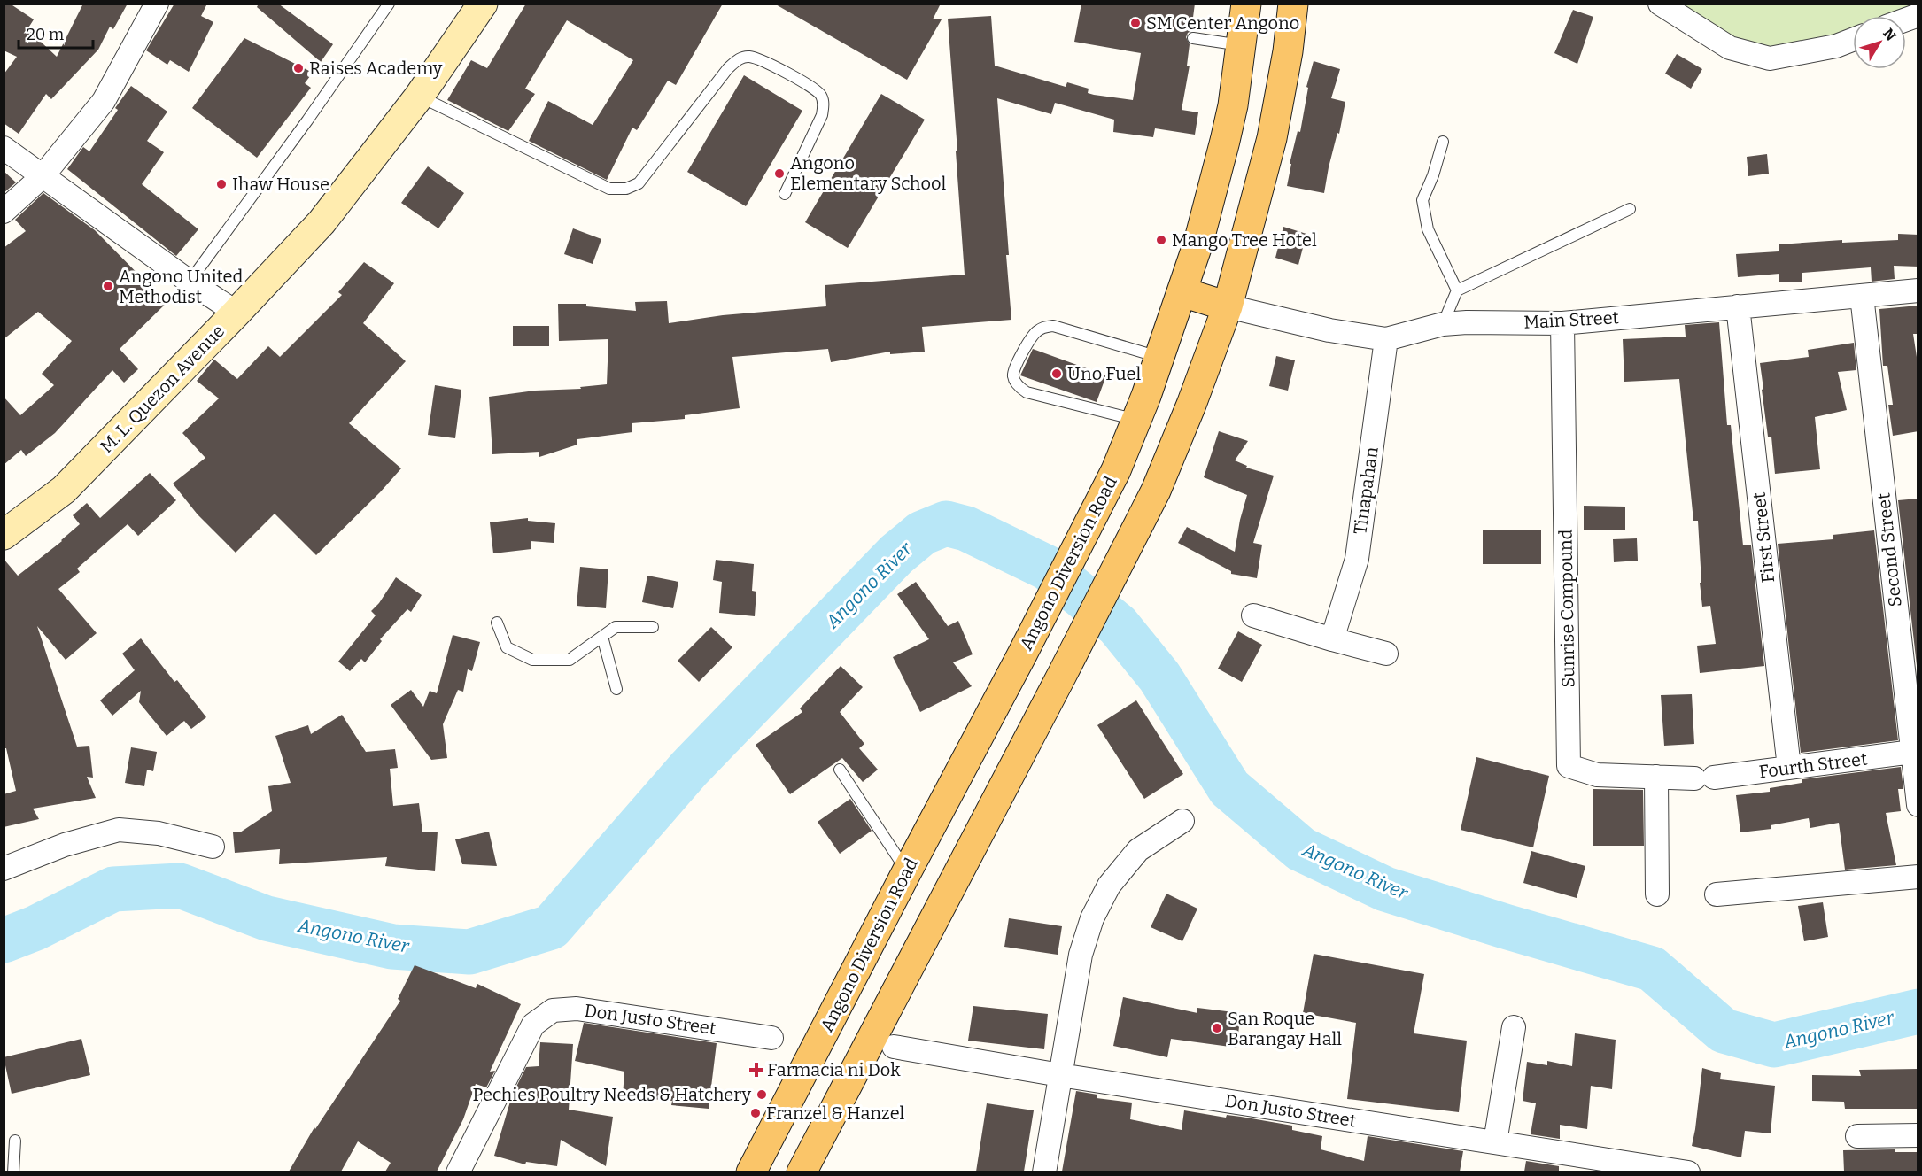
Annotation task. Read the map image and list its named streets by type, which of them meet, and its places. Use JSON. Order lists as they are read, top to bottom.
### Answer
{
  "streets": {
    "main road": ["M. L. Quezon Avenue", "Angono Diversion Road"],
    "street": [
      "Main Street",
      "Tinapahan",
      "First Street",
      "Second Street",
      "Sunrise Compound",
      "Fourth Street",
      "Don Justo Street"
    ]
  },
  "crossings": [
    ["Main Street", "Tinapahan"],
    ["Main Street", "First Street"],
    ["Main Street", "Second Street"],
    ["Main Street", "Sunrise Compound"],
    ["First Street", "Fourth Street"],
    ["Second Street", "Fourth Street"],
    ["Sunrise Compound", "Fourth Street"]
  ],
  "water": ["Angono River"],
  "places": {
    "other": [
      "SM Center Angono",
      "Raises Academy",
      "Angono Elementary School",
      "Ihaw House",
      "Mango Tree Hotel",
      "Angono United Methodist",
      "Uno Fuel",
      "San Roque Barangay Hall",
      "Pechies Poultry Needs & Hatchery",
      "Franzel & Hanzel"
    ],
    "health": ["Farmacia ni Dok"]
  },
  "scale_bar": "20 m",
  "north": "top right"
}
